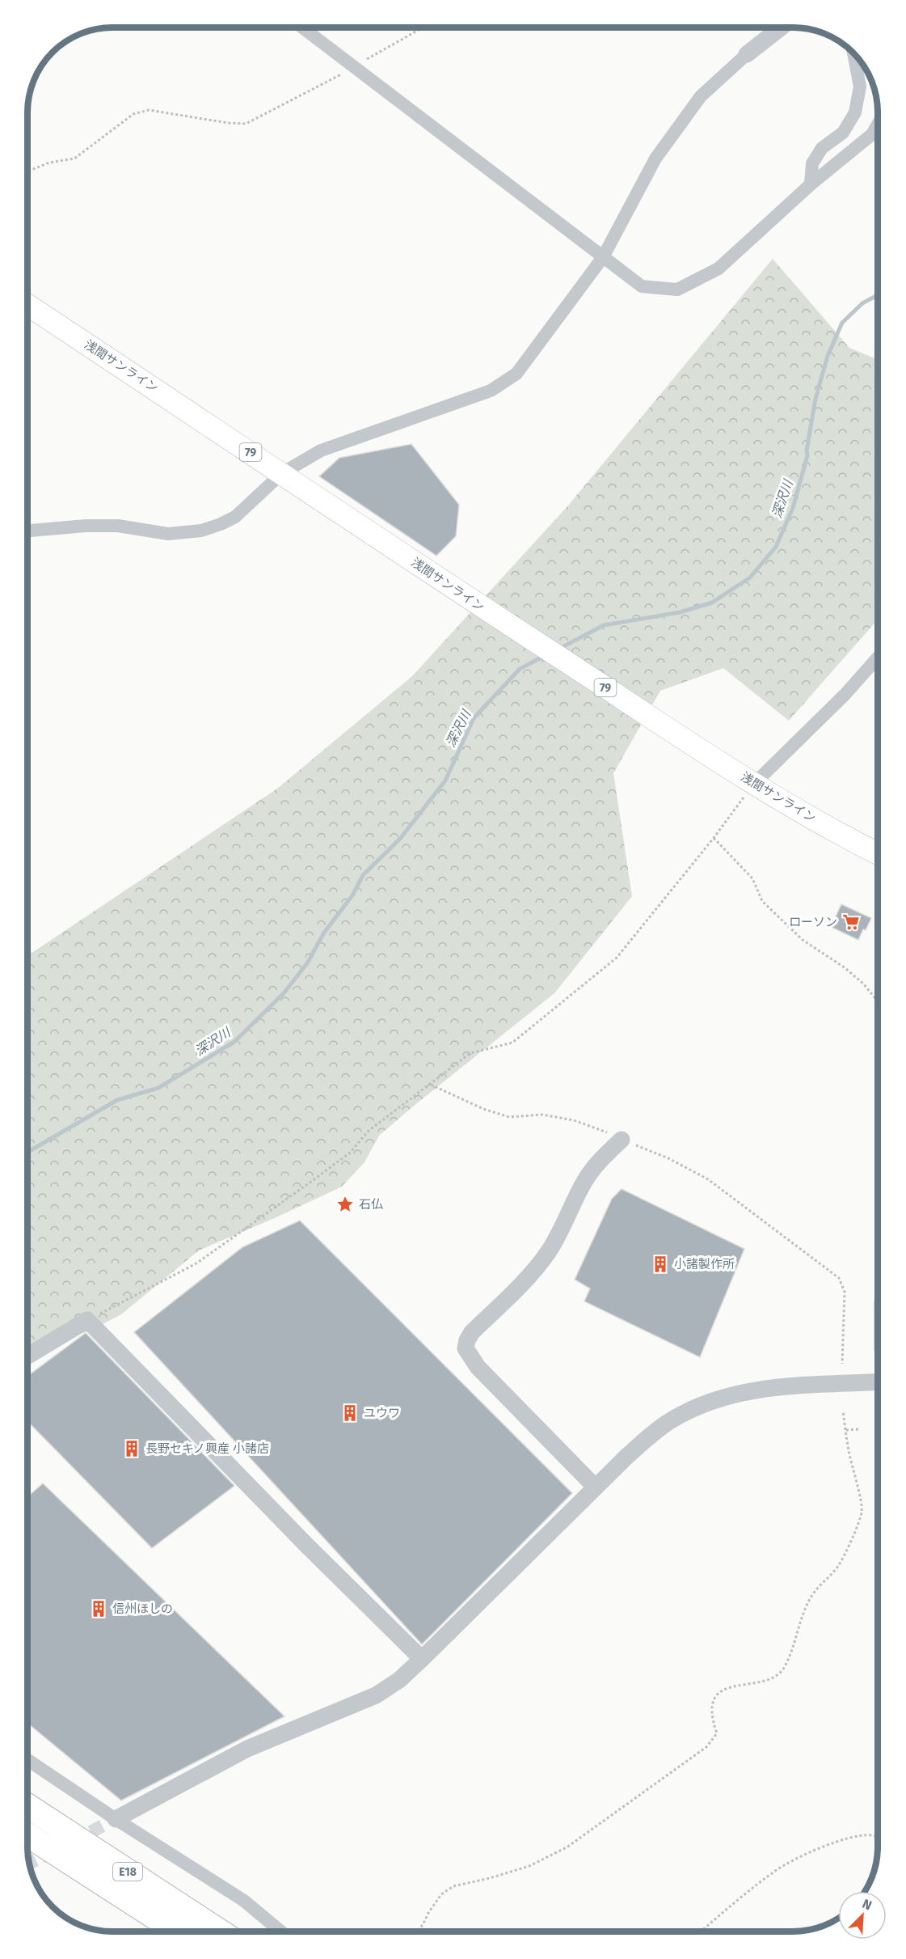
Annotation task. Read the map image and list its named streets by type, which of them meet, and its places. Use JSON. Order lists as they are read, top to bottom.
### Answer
{
  "streets": {
    "highway": ["E18"],
    "main road": ["浅間サンライン", "79"]
  },
  "water": ["深沢川"],
  "places": {
    "supermarket": ["ローソン"],
    "place": ["石仏"],
    "building": [
      "小諸製作所",
      "ユウワ",
      "長野セキノ興産 小諸店",
      "信州ほしの"
    ]
  },
  "north": "top right"
}
